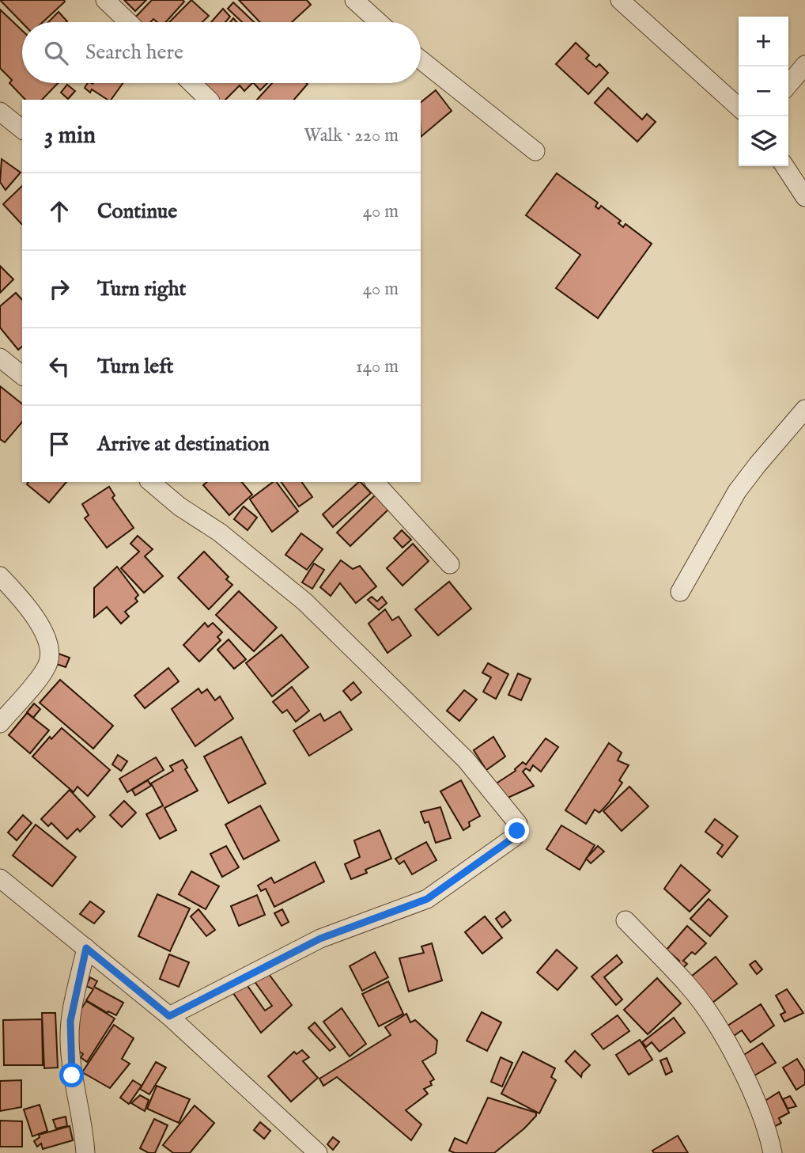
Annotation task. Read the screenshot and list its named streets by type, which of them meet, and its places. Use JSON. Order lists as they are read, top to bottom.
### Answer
{
  "page": {
    "map_buttons": ["+", "−"],
    "search": "Search here",
    "heading": ["3 min", "Walk · 220 m"],
    "list": [
      ["Continue", "40 m"],
      ["Turn right", "40 m"],
      ["Turn left", "140 m"],
      "Arrive at destination"
    ]
  }
}
